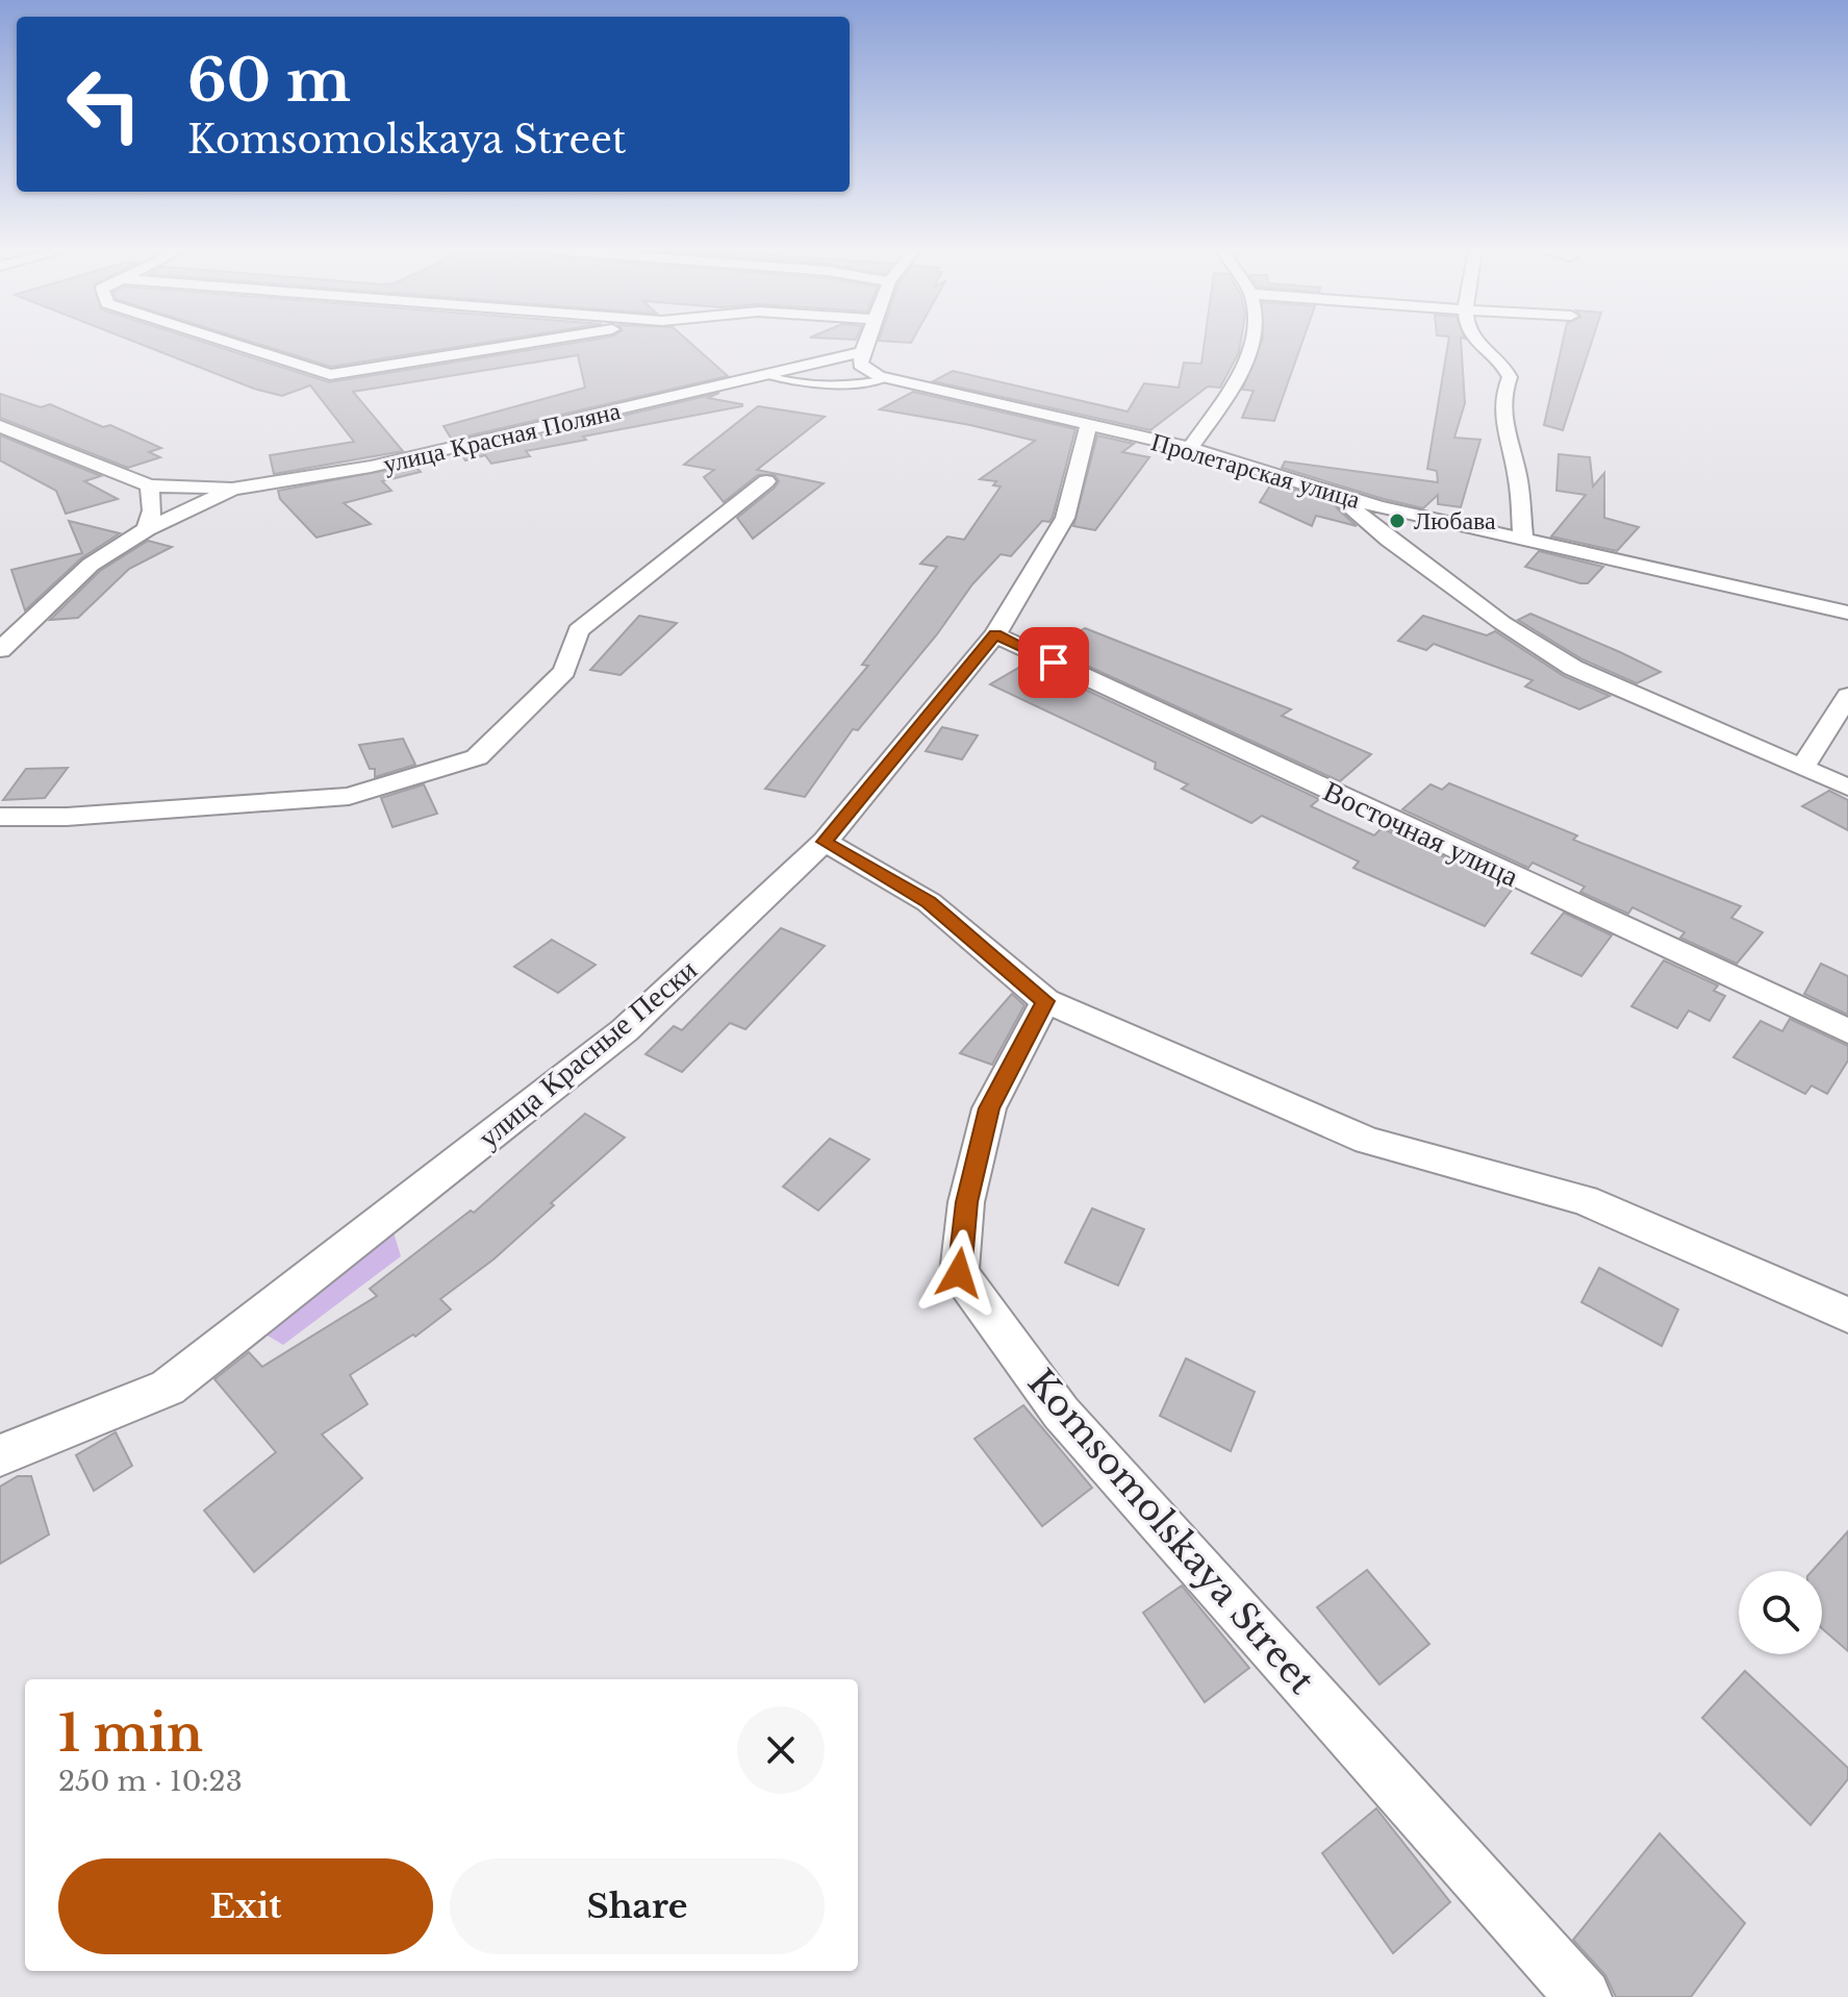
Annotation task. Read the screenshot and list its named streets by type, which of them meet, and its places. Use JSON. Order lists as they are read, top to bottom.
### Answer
{
  "streets": {
    "street": [
      "улица Красная Поляна",
      "Пролетарская улица",
      "Восточная улица",
      "улица Красные Пески",
      "Komsomolskaya Street"
    ]
  },
  "crossings": [
    ["улица Красная Поляна", "Пролетарская улица"],
    ["Пролетарская улица", "улица Красные Пески"],
    ["Восточная улица", "улица Красные Пески"]
  ],
  "places": ["Любава"],
  "page": {
    "turn": ["60 m", "Komsomolskaya Street"],
    "heading": ["1 min", "250 m · 10:23"],
    "buttons": ["Exit", "Share"]
  }
}
